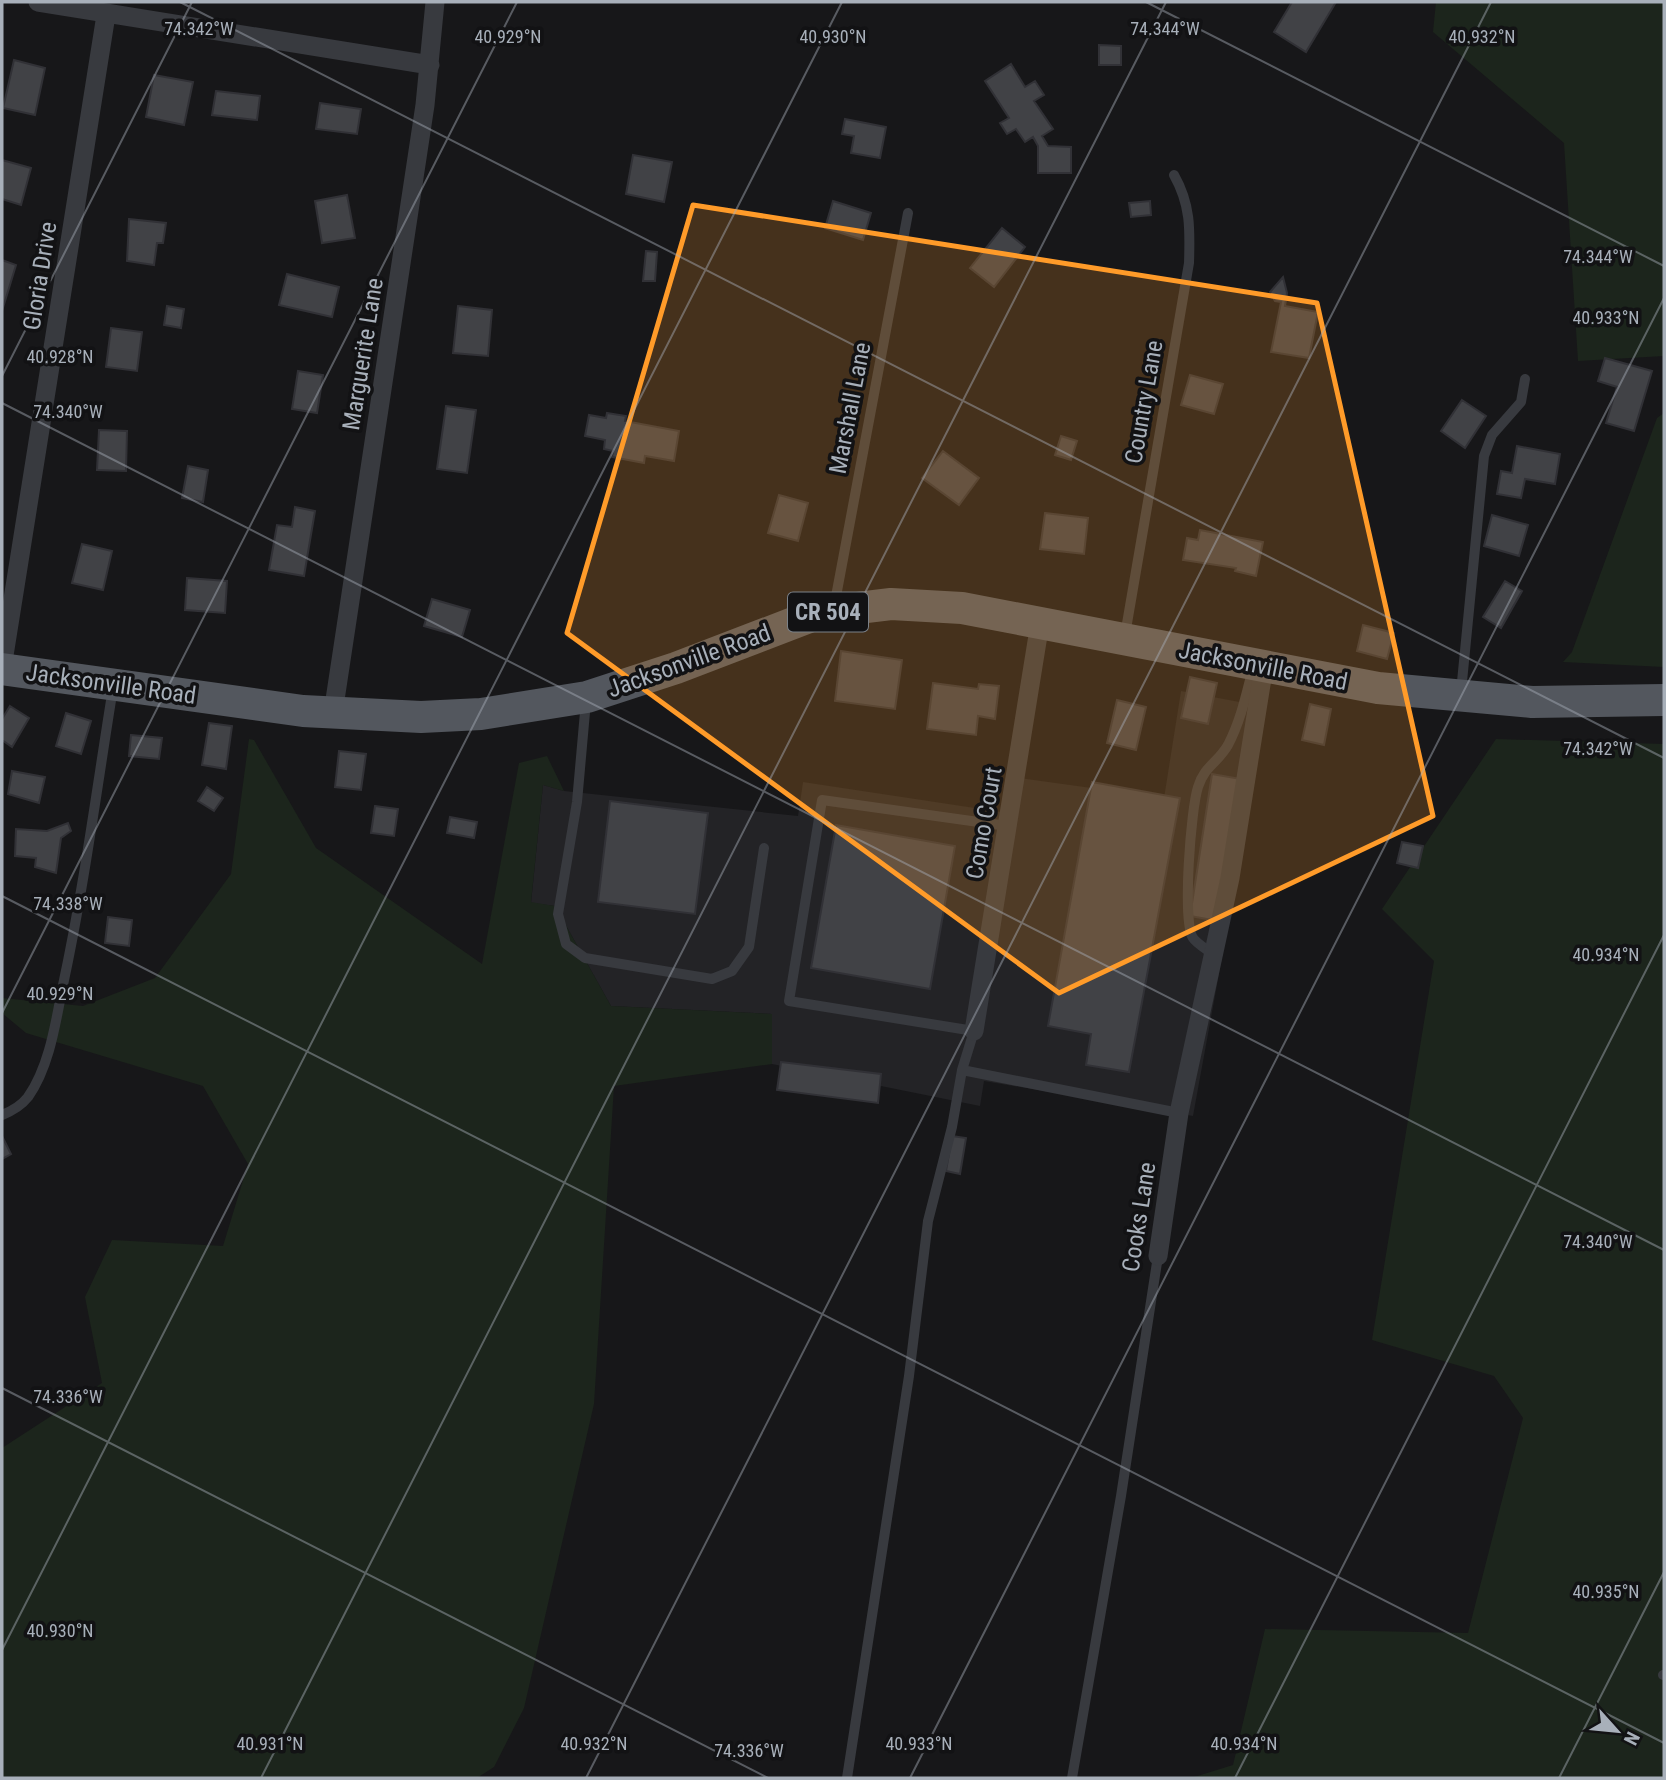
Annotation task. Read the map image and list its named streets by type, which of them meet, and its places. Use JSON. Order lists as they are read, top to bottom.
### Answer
{
  "streets": {
    "main road": ["CR 504", "Jacksonville Road"],
    "street": [
      "Gloria Drive",
      "Marguerite Lane",
      "Como Court",
      "Cooks Lane"
    ],
    "lane": ["Country Lane", "Marshall Lane"]
  },
  "crossings": [
    ["Gloria Drive", "Jacksonville Road"],
    ["Marguerite Lane", "Jacksonville Road"],
    ["Country Lane", "Jacksonville Road"],
    ["Marshall Lane", "Jacksonville Road"],
    ["Jacksonville Road", "Como Court"],
    ["Jacksonville Road", "Cooks Lane"]
  ],
  "north": "bottom right",
  "coordinates": [
    "74.342°W",
    "74.344°W",
    "40.929°N",
    "40.930°N",
    "40.932°N",
    "40.933°N",
    "40.928°N",
    "74.340°W",
    "74.338°W",
    "40.934°N",
    "74.336°W",
    "40.935°N",
    "40.931°N"
  ]
}
